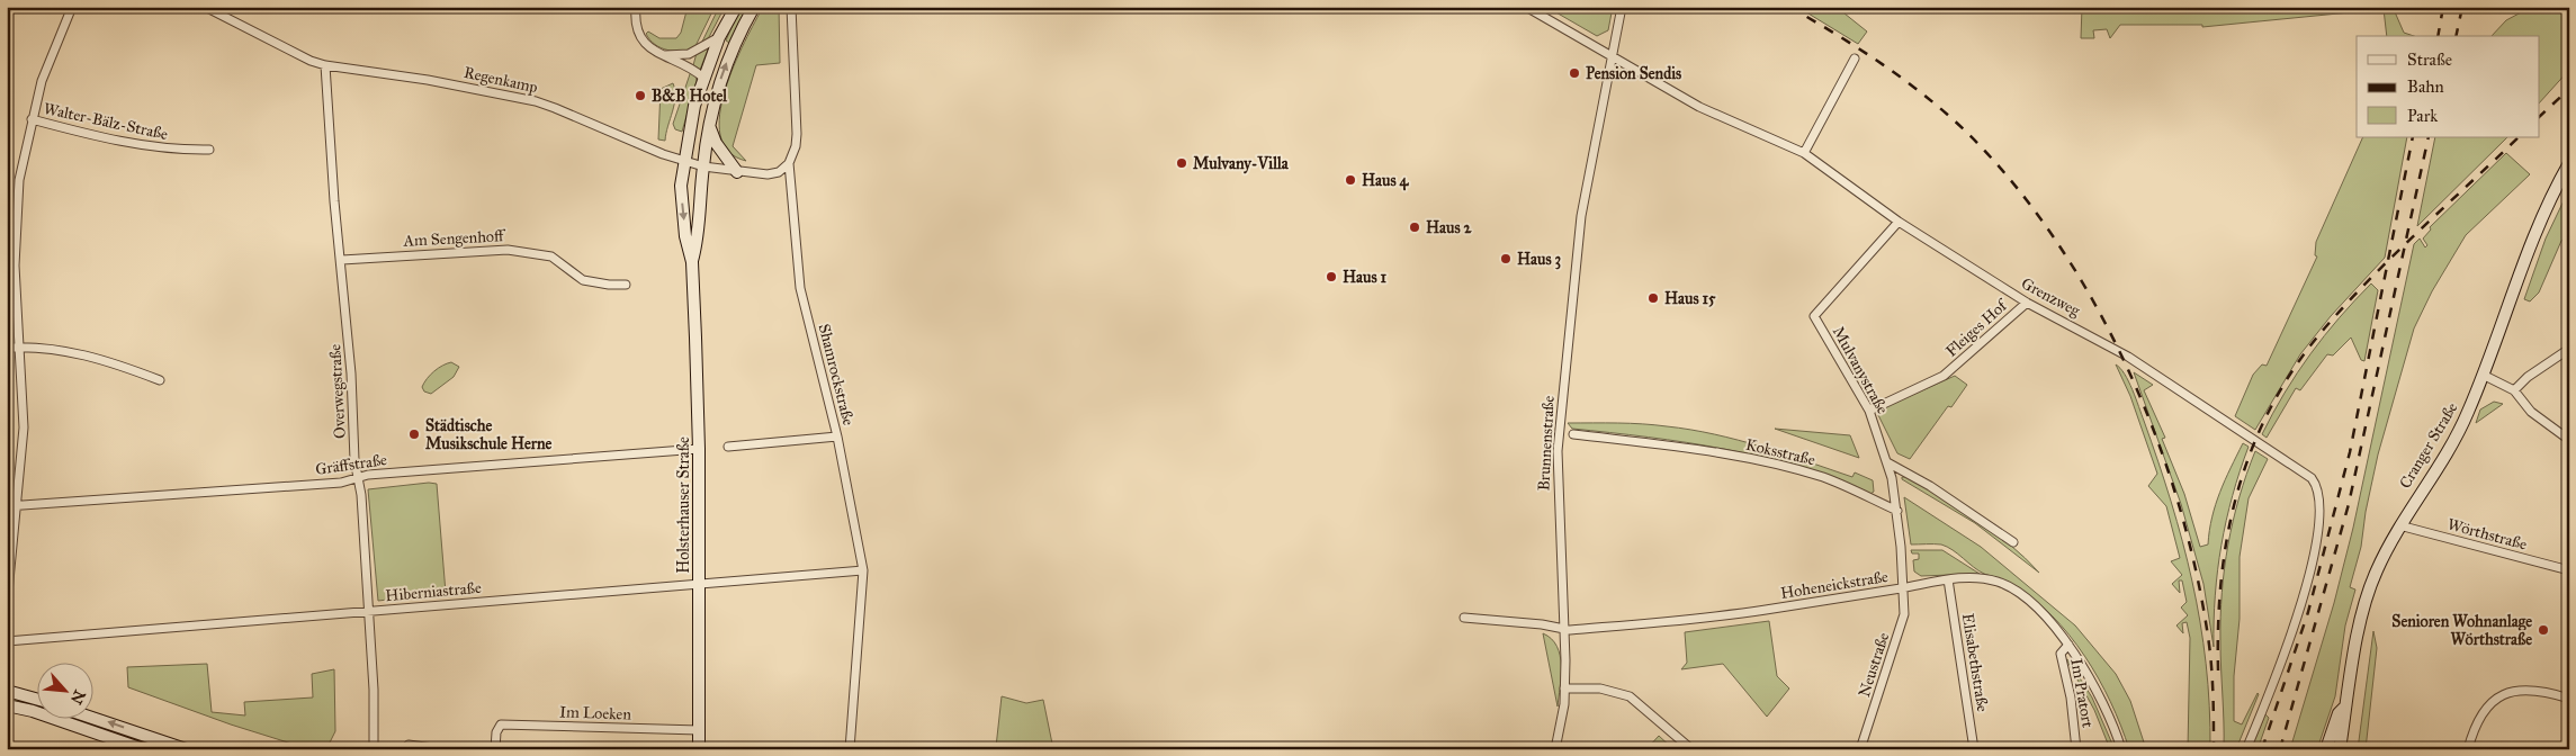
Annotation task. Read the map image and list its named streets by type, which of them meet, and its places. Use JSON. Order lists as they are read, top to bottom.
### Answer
{
  "streets": {
    "main road": ["Cranger Straße", "Holsterhauser Straße"],
    "street": [
      "Regenkamp",
      "Walter-Bälz-Straße",
      "Am Sengenhoff",
      "Grenzweg",
      "Fleiges Hof",
      "Mulvanystraße",
      "Shamrockstraße",
      "Overwegstraße",
      "Brunnenstraße",
      "Koksstraße",
      "Gräffstraße",
      "Wörthstraße",
      "Hoheneickstraße",
      "Hiberniastraße",
      "Elisabethstraße",
      "Neustraße",
      "Im Pratort",
      "Im Loeken"
    ]
  },
  "crossings": [
    ["Regenkamp", "Shamrockstraße"],
    ["Regenkamp", "Overwegstraße"],
    ["Regenkamp", "Holsterhauser Straße"],
    ["Walter-Bälz-Straße", "Gräffstraße"],
    ["Am Sengenhoff", "Overwegstraße"],
    ["Grenzweg", "Fleiges Hof"],
    ["Grenzweg", "Mulvanystraße"],
    ["Grenzweg", "Brunnenstraße"],
    ["Fleiges Hof", "Mulvanystraße"],
    ["Mulvanystraße", "Koksstraße"],
    ["Shamrockstraße", "Hiberniastraße"],
    ["Overwegstraße", "Gräffstraße"],
    ["Overwegstraße", "Hiberniastraße"],
    ["Brunnenstraße", "Hoheneickstraße"],
    ["Cranger Straße", "Wörthstraße"],
    ["Gräffstraße", "Holsterhauser Straße"],
    ["Holsterhauser Straße", "Hiberniastraße"],
    ["Holsterhauser Straße", "Im Loeken"],
    ["Hoheneickstraße", "Elisabethstraße"],
    ["Hoheneickstraße", "Neustraße"],
    ["Hoheneickstraße", "Im Pratort"]
  ],
  "places": [
    "Pension Sendis",
    "B&B Hotel",
    "Mulvany-Villa",
    "Haus 4",
    "Haus 2",
    "Haus 3",
    "Haus 1",
    "Haus 15",
    "Städtische Musikschule Herne",
    "Senioren Wohnanlage Wörthstraße"
  ],
  "legend": ["Straße", "Bahn", "Park"],
  "north": "bottom right"
}
